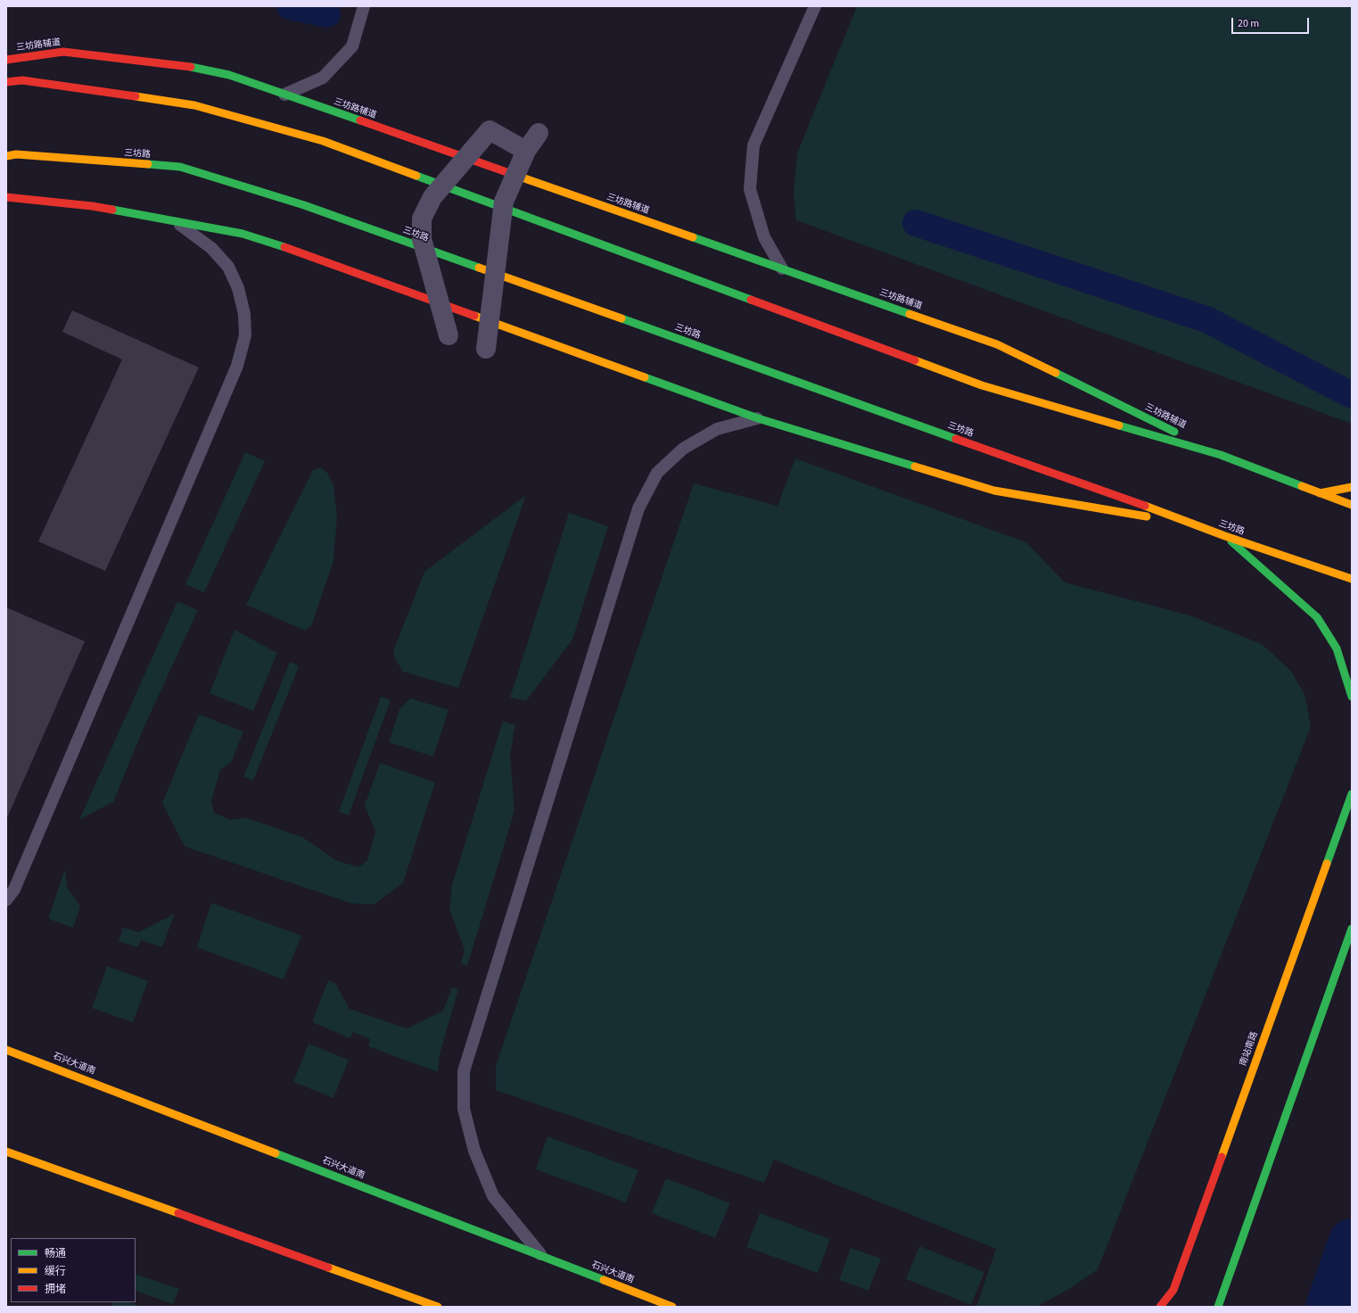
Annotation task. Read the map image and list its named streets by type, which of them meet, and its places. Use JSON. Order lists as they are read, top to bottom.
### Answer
{
  "streets": {
    "main road": [
      "三坊路辅道",
      "三坊路",
      "南站南路",
      "石兴大道南"
    ]
  },
  "legend": ["畅通", "缓行", "拥堵"],
  "scale_bar": "20 m"
}
